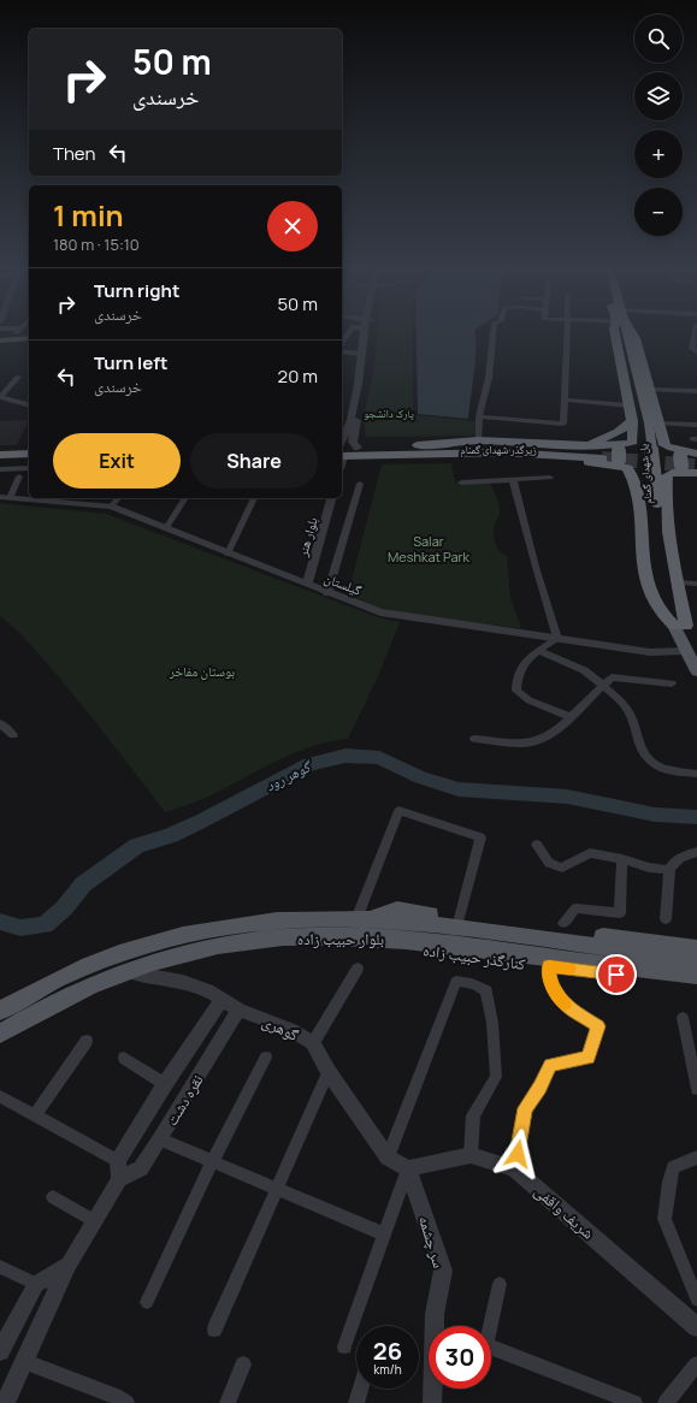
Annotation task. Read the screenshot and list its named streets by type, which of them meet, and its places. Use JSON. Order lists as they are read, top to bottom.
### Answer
{
  "streets": {
    "highway": ["زیرگذر شهدای گمنام", "پل شهدای گمنام"],
    "main road": ["بلوار حبیب زاده", "کنارگذر حبیب زاده"],
    "street": [
      "بلوار هنر",
      "گیلستان",
      "گوهری",
      "نقره دشت",
      "شریف واقفی",
      "سر چشمه"
    ]
  },
  "crossings": [
    ["بلوار هنر", "گیلستان"],
    ["بلوار حبیب زاده", "کنارگذر حبیب زاده"],
    ["بلوار حبیب زاده", "گوهری"],
    ["گوهری", "نقره دشت"],
    ["گوهری", "شریف واقفی"],
    ["گوهری", "سر چشمه"],
    ["شریف واقفی", "سر چشمه"]
  ],
  "water": ["گوهر رود"],
  "parks": ["پارک دانشجو", "Salar Meshkat Park", "بوستان مفاخر"],
  "page": {
    "map_buttons": ["+", "−"],
    "turn": ["50 m", "خرسندی"],
    "then": "Then",
    "heading": ["1 min", "180 m · 15:10"],
    "list": [
      {
        "name": "Turn right",
        "note": "خرسندی",
        "value": "50 m"
      },
      {
        "name": "Turn left",
        "note": "خرسندی",
        "value": "20 m"
      }
    ],
    "buttons": ["Exit", "Share"],
    "speed": "26 km/h",
    "limit": "30"
  }
}
